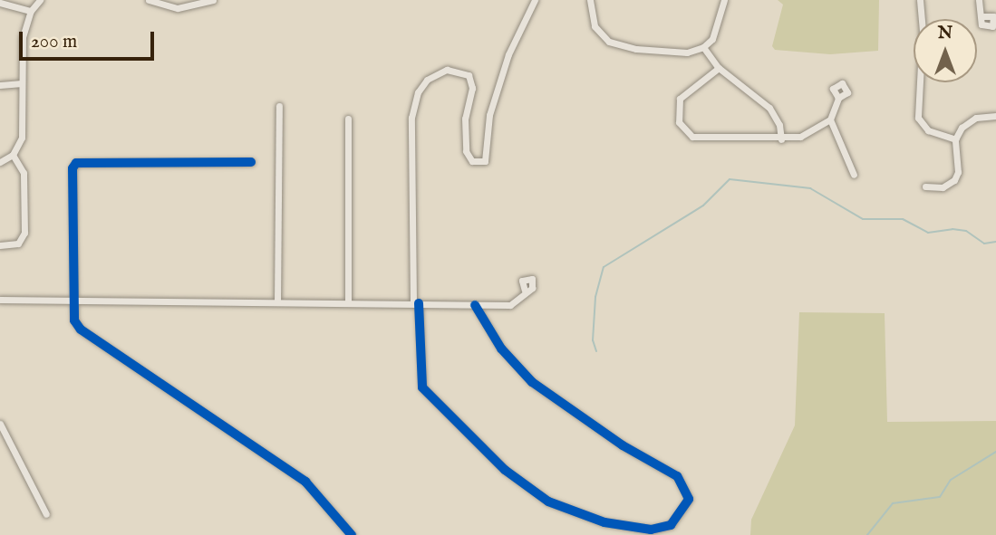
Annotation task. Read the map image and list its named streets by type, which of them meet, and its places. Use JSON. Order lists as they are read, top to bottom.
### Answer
{
  "scale_bar": "200 m",
  "north": "top"
}
